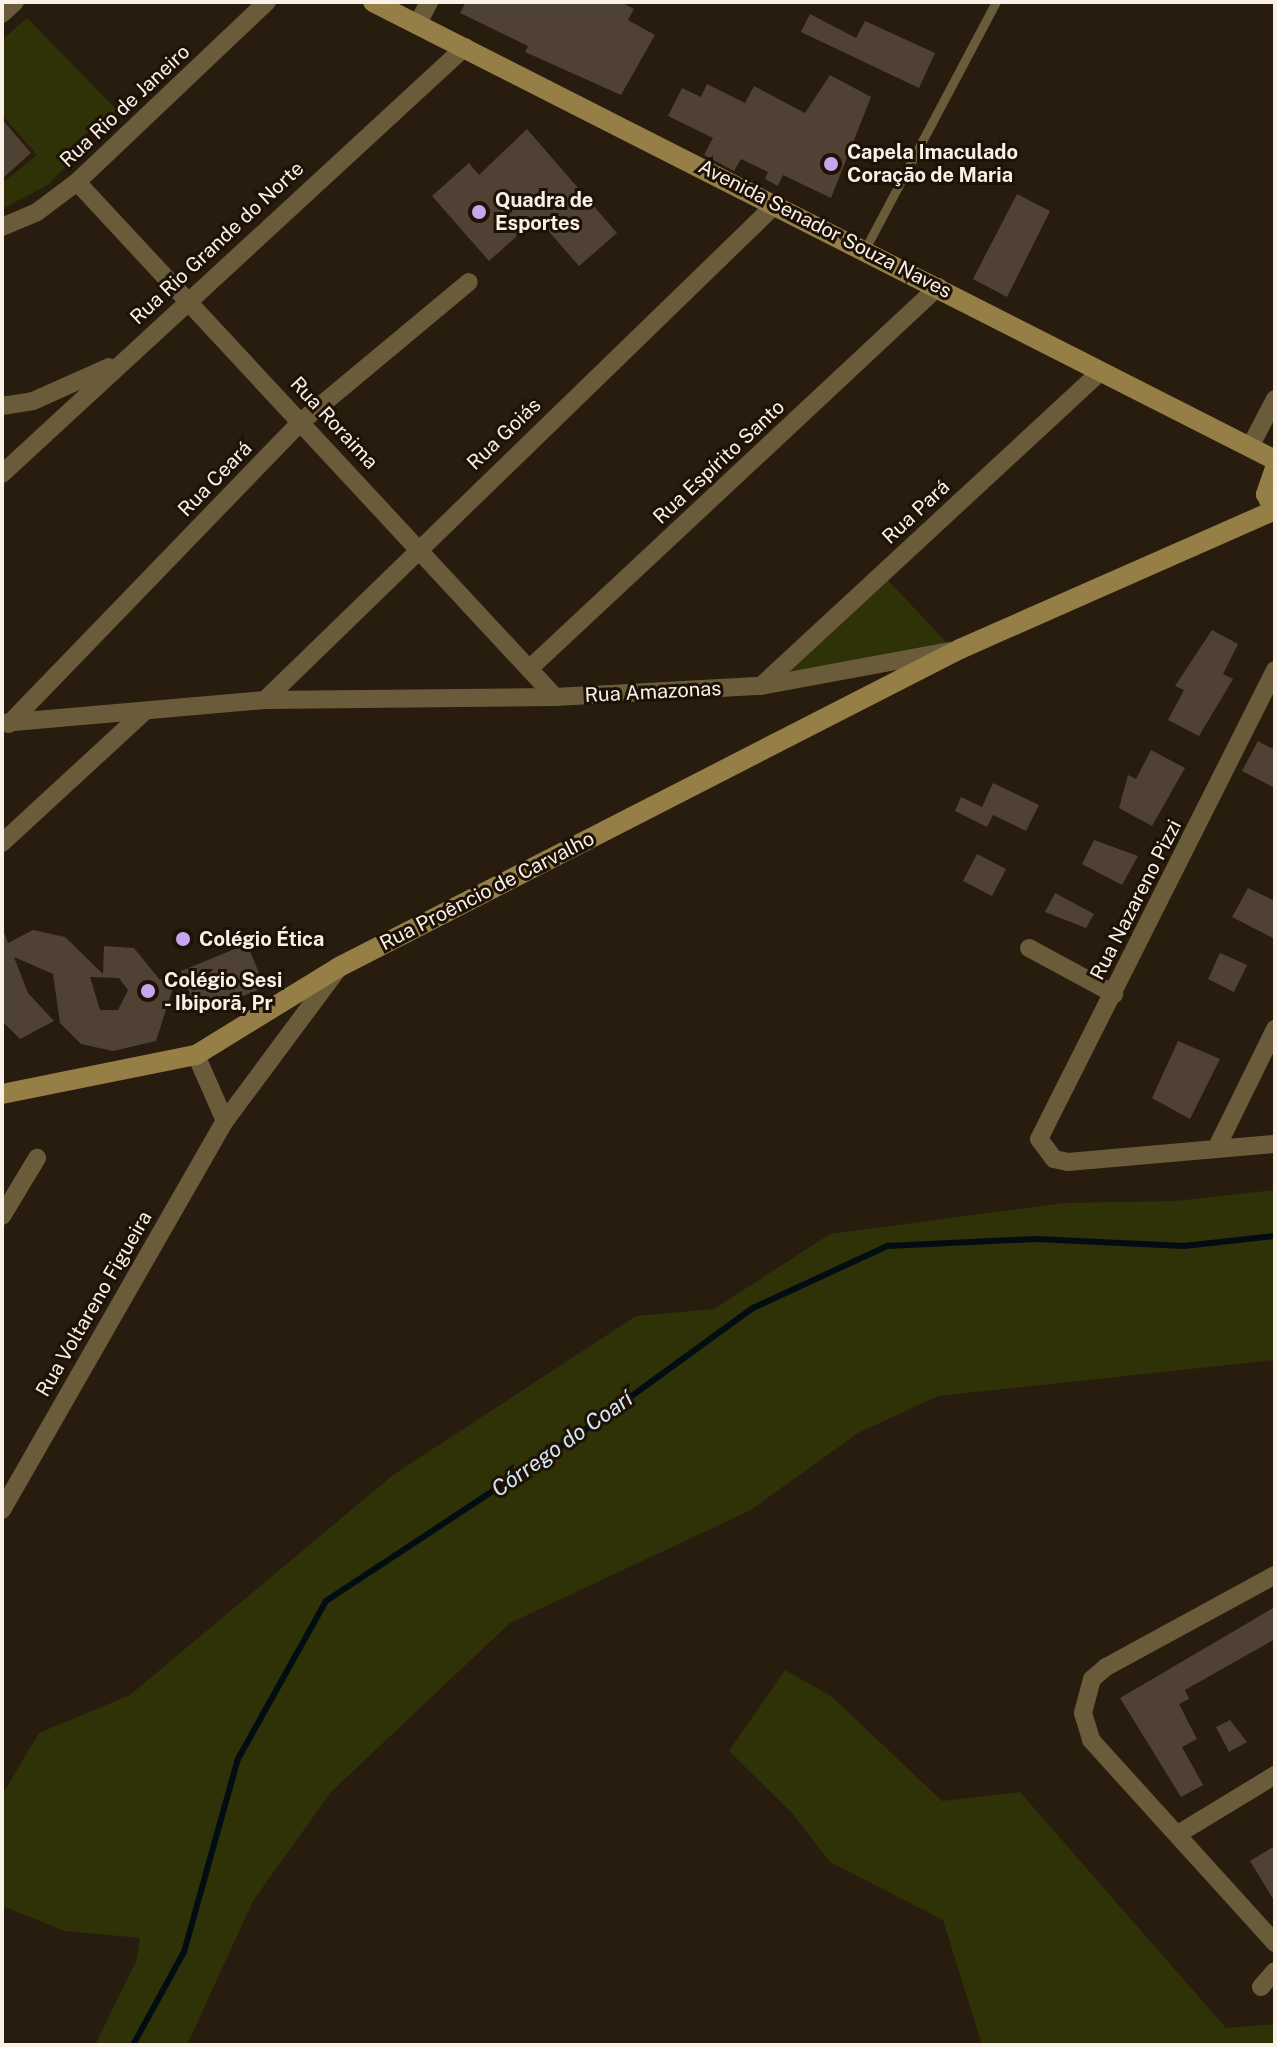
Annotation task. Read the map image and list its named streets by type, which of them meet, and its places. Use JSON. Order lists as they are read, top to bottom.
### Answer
{
  "streets": {
    "street": [
      "Rua Rio de Janeiro",
      "Avenida Senador Souza Naves",
      "Rua Rio Grande do Norte",
      "Rua Roraima",
      "Rua Goiás",
      "Rua Espírito Santo",
      "Rua Ceará",
      "Rua Pará",
      "Rua Amazonas",
      "Rua Proêncio de Carvalho",
      "Rua Nazareno Pizzi",
      "Rua Voltareno Figueira"
    ]
  },
  "crossings": [
    ["Rua Rio de Janeiro", "Rua Roraima"],
    ["Avenida Senador Souza Naves", "Rua Rio Grande do Norte"],
    ["Avenida Senador Souza Naves", "Rua Goiás"],
    ["Avenida Senador Souza Naves", "Rua Espírito Santo"],
    ["Avenida Senador Souza Naves", "Rua Pará"],
    ["Rua Rio Grande do Norte", "Rua Roraima"],
    ["Rua Roraima", "Rua Goiás"],
    ["Rua Roraima", "Rua Espírito Santo"],
    ["Rua Roraima", "Rua Ceará"],
    ["Rua Roraima", "Rua Amazonas"],
    ["Rua Goiás", "Rua Amazonas"],
    ["Rua Ceará", "Rua Amazonas"],
    ["Rua Pará", "Rua Amazonas"],
    ["Rua Amazonas", "Rua Proêncio de Carvalho"],
    ["Rua Proêncio de Carvalho", "Rua Voltareno Figueira"]
  ],
  "water": ["Córrego do Coarí"],
  "places": [
    "Capela Imaculado Coração de Maria",
    "Quadra de Esportes",
    "Colégio Ética",
    "Colégio Sesi - Ibiporã, Pr"
  ]
}
